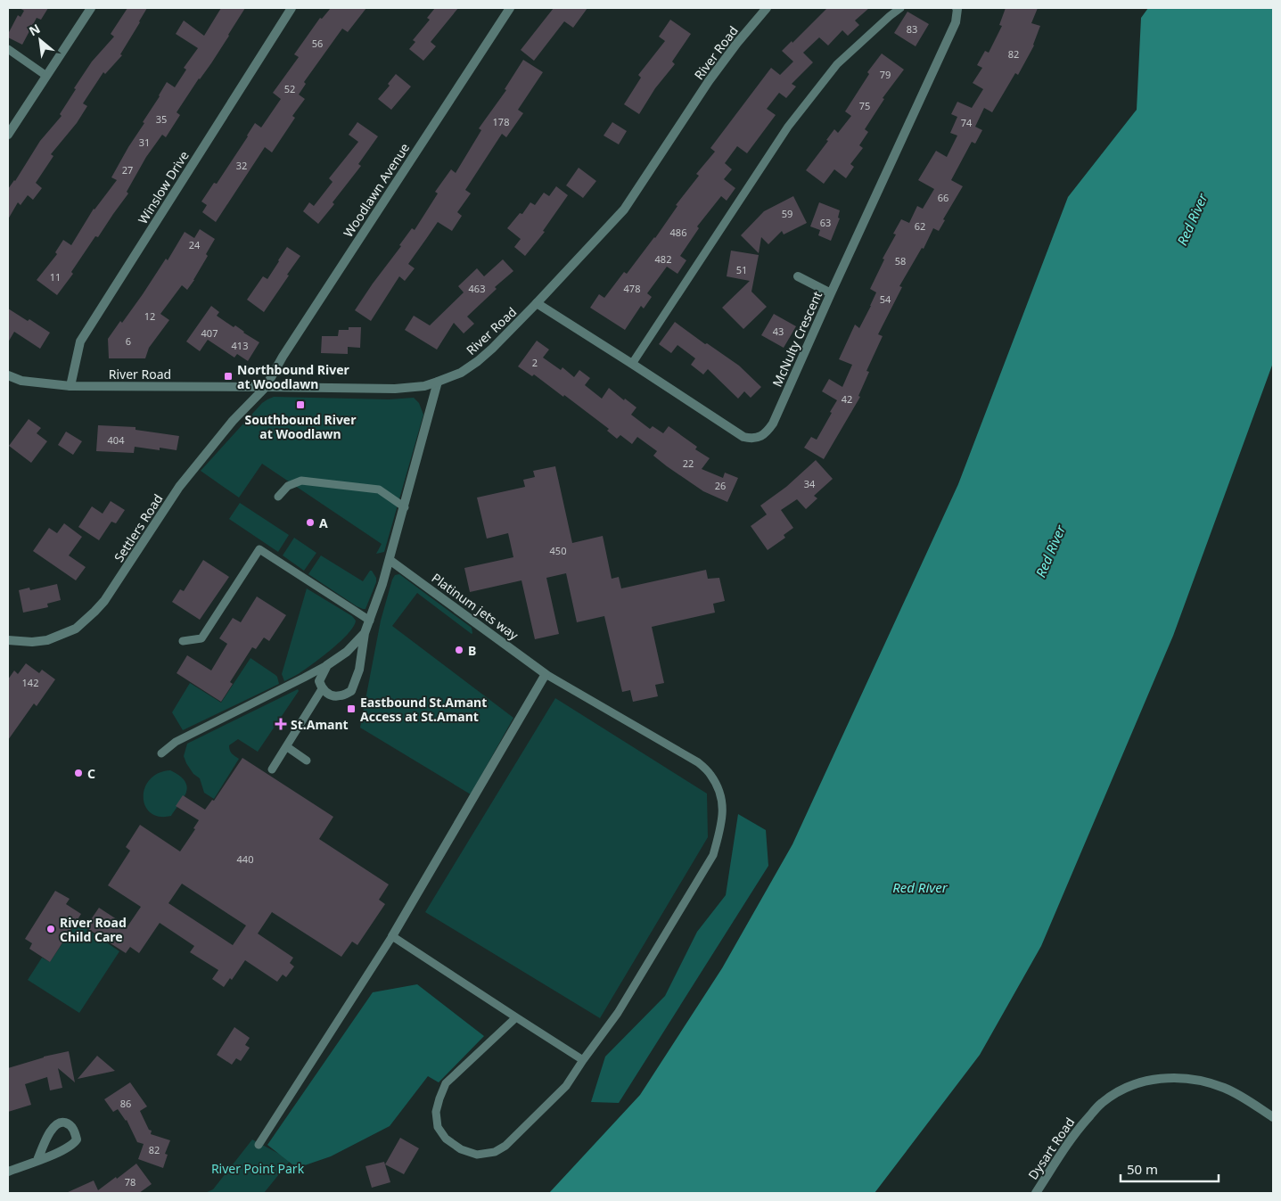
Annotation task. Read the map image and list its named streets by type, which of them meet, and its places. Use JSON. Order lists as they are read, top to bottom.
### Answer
{
  "streets": {
    "street": [
      "River Road",
      "Winslow Drive",
      "Woodlawn Avenue",
      "McNulty Crescent",
      "Settlers Road",
      "Platinum jets way",
      "Dysart Road"
    ]
  },
  "crossings": [
    ["River Road", "Winslow Drive"],
    ["River Road", "Woodlawn Avenue"],
    ["River Road", "McNulty Crescent"],
    ["River Road", "Settlers Road"],
    ["Woodlawn Avenue", "Settlers Road"]
  ],
  "water": ["Red River"],
  "parks": ["River Point Park"],
  "places": {
    "transit": ["Northbound River at Woodlawn", "Southbound River at Woodlawn", "Eastbound St.Amant Access at St.Amant"],
    "other": [
      "A",
      "B",
      "C",
      "River Road Child Care"
    ],
    "health": ["St.Amant"]
  },
  "house_numbers": [
    "83",
    "56",
    "82",
    "79",
    "52",
    "75",
    "35",
    "178",
    "74",
    "31",
    "32",
    "27",
    "66",
    "59",
    "63",
    "62",
    "486",
    "24",
    "482",
    "58",
    "51",
    "11",
    "463",
    "478",
    "54",
    "12",
    "43",
    "407",
    "6",
    "413",
    "2",
    "42",
    "404",
    "22",
    "34",
    "26",
    "450",
    "142",
    "440",
    "86",
    "82",
    "78"
  ],
  "scale_bar": "50 m",
  "north": "top left"
}
